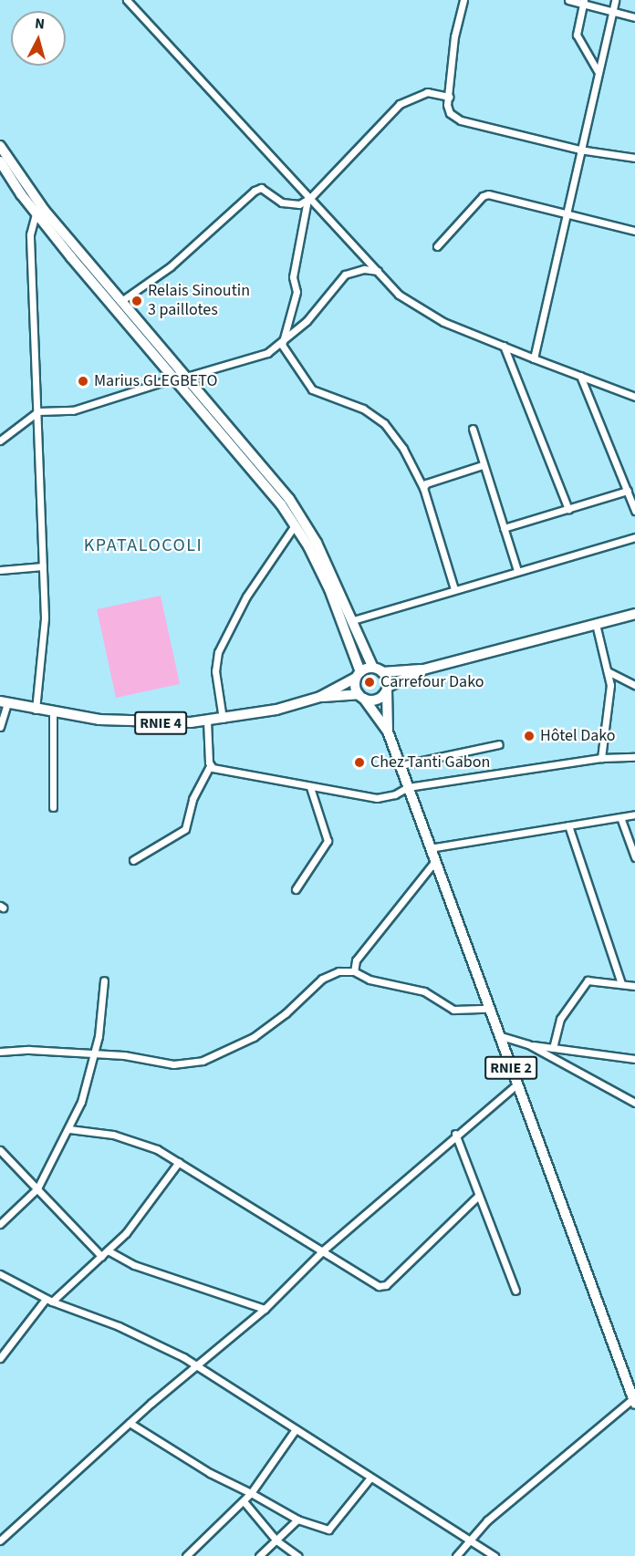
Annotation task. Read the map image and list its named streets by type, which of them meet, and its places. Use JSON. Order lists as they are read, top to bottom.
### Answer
{
  "streets": {
    "main road": ["RNIE 4", "RNIE 2"]
  },
  "districts": ["KPATALOCOLI"],
  "places": [
    "Relais Sinoutin 3 paillotes",
    "Marius GLEGBETO",
    "Carrefour Dako",
    "Hôtel Dako",
    "Chez Tanti Gabon"
  ],
  "north": "top"
}
